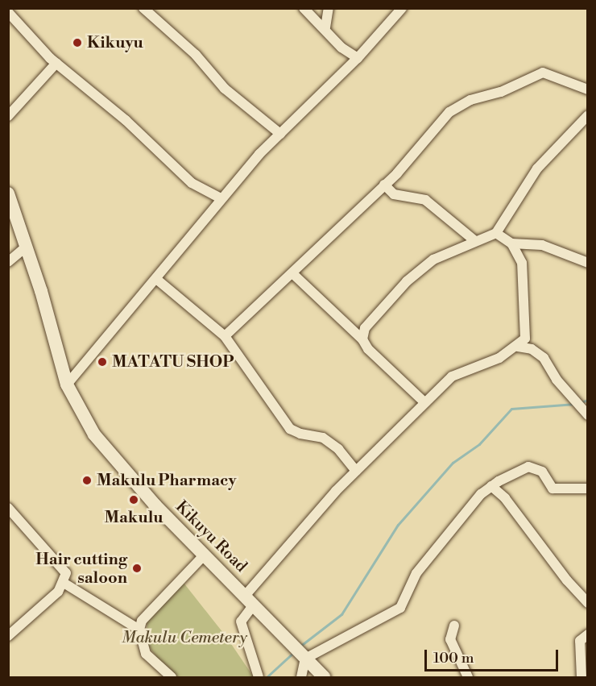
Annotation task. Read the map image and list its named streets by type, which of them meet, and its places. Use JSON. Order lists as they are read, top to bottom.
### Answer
{
  "streets": {
    "main road": ["Kikuyu Road"]
  },
  "parks": ["Makulu Cemetery"],
  "places": [
    "Kikuyu",
    "MATATU SHOP",
    "Makulu Pharmacy",
    "Makulu",
    "Hair cutting saloon"
  ],
  "scale_bar": "100 m"
}
